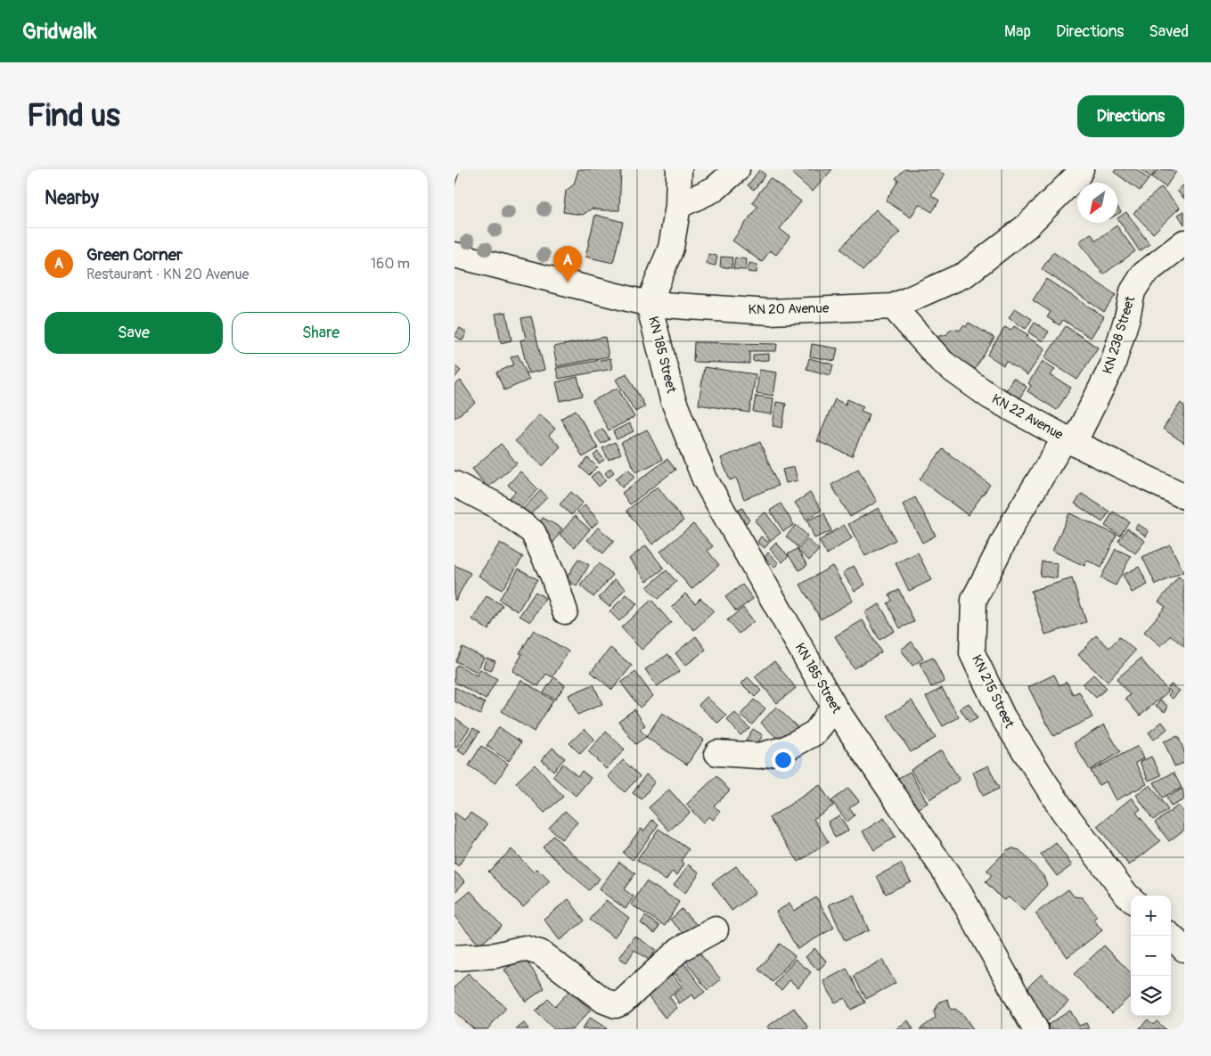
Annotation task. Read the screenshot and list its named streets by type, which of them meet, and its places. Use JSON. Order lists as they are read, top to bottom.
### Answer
{
  "streets": {
    "street": [
      "KN 20 Avenue",
      "KN 238 Street",
      "KN 185 Street",
      "KN 22 Avenue",
      "KN 215 Street"
    ]
  },
  "crossings": [
    ["KN 20 Avenue", "KN 185 Street"],
    ["KN 20 Avenue", "KN 22 Avenue"],
    ["KN 238 Street", "KN 22 Avenue"],
    ["KN 238 Street", "KN 215 Street"],
    ["KN 22 Avenue", "KN 215 Street"]
  ],
  "north": "bottom left",
  "page": {
    "header": "Gridwalk",
    "nav": ["Map", "Directions", "Saved"],
    "buttons": [
      "Directions",
      ["Save", "Share"]
    ],
    "title": "Find us",
    "heading": "Nearby",
    "list": [
      {
        "mark": "A",
        "name": "Green Corner",
        "note": "Restaurant · KN 20 Avenue",
        "value": "160 m"
      }
    ],
    "pins": "A",
    "map_buttons": ["+", "−"]
  }
}
